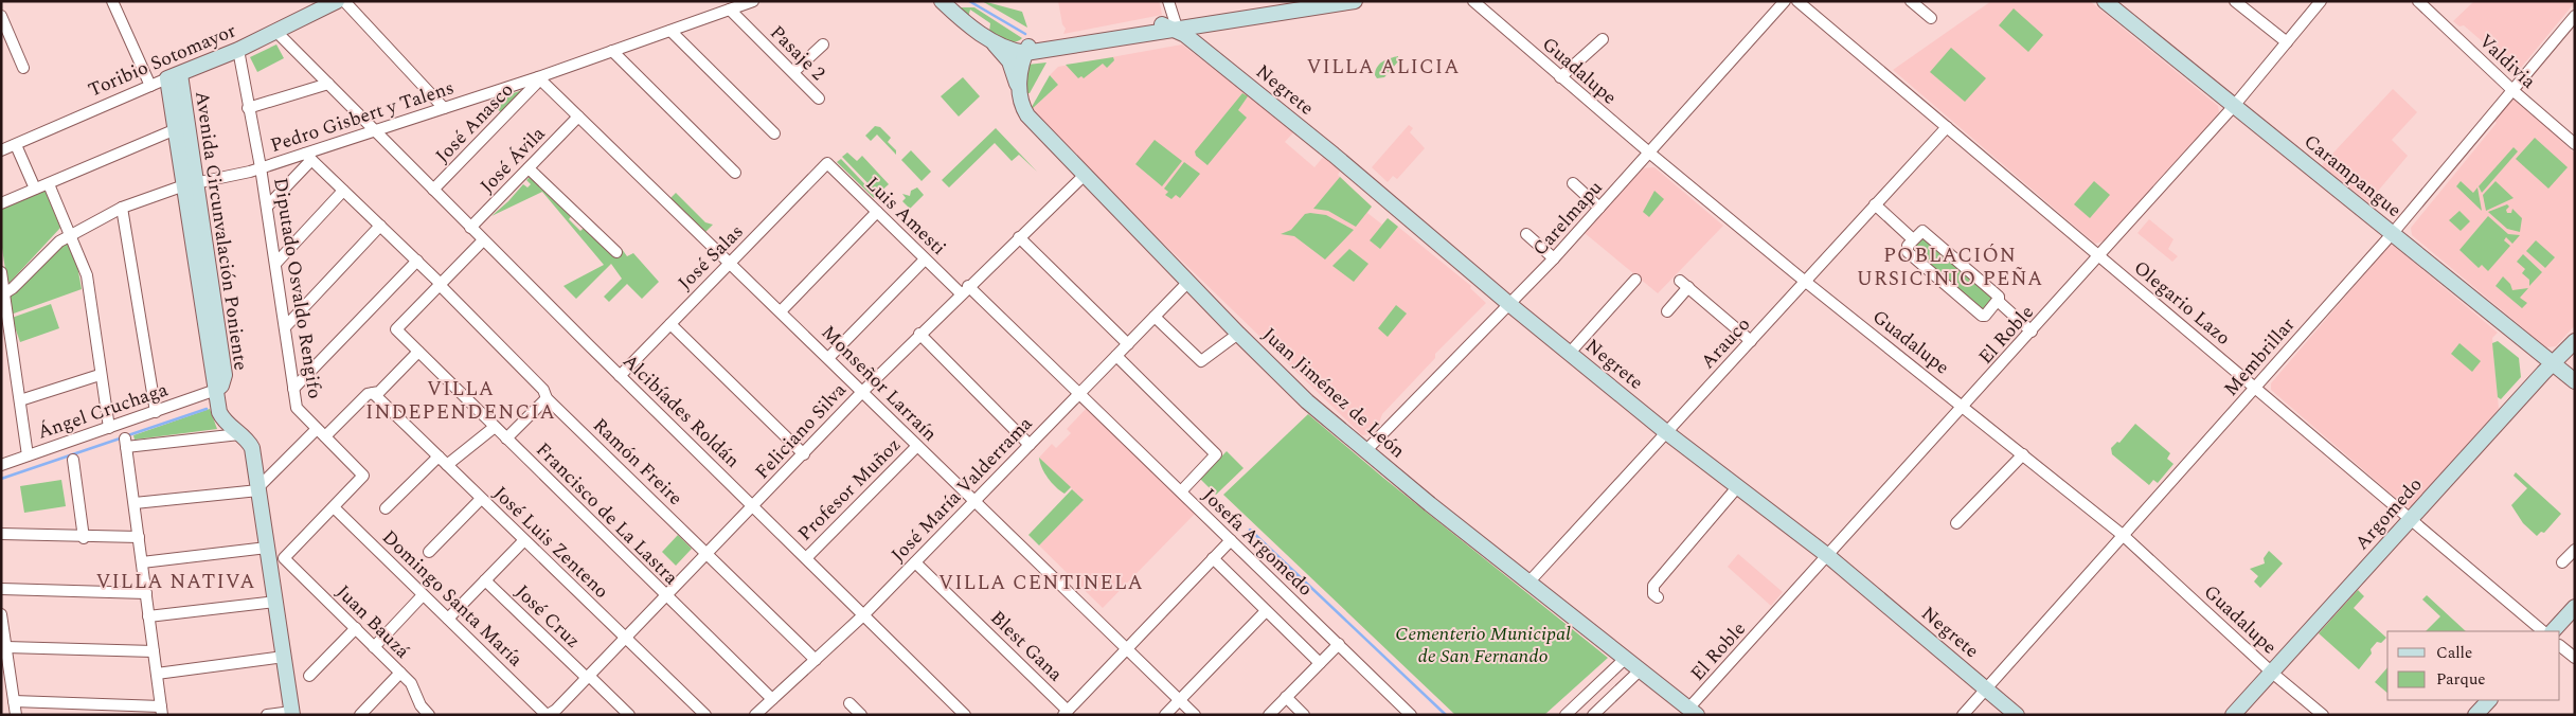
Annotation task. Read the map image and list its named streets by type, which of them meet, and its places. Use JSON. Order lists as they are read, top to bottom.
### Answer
{
  "streets": {
    "main road": [
      "Toribio Sotomayor",
      "Negrete",
      "Carampangue",
      "Avenida Circunvalación Poniente",
      "Juan Jiménez de León",
      "Argomedo"
    ],
    "street": [
      "Pasaje 2",
      "Valdivia",
      "Guadalupe",
      "Pedro Gisbert y Talens",
      "José Anasco",
      "José Ávila",
      "Luis Amesti",
      "Carelmapu",
      "José Salas",
      "Diputado Osvaldo Rengifo",
      "Olegario Lazo",
      "El Roble",
      "Arauco",
      "Membrillar",
      "Monseñor Larraín",
      "Ángel Cruchaga",
      "Alcibíades Roldán",
      "Feliciano Silva",
      "Ramón Freire",
      "Profesor Muñoz",
      "José María Valderrama",
      "Francisco de La Lastra",
      "José Luis Zenteno",
      "Josefa Argomedo",
      "Domingo Santa María",
      "José Cruz",
      "Juan Bauzá",
      "Blest Gana"
    ]
  },
  "crossings": [
    ["Pasaje 2", "Pedro Gisbert y Talens"],
    ["Toribio Sotomayor", "Avenida Circunvalación Poniente"],
    ["Toribio Sotomayor", "Diputado Osvaldo Rengifo"],
    ["Toribio Sotomayor", "Alcibíades Roldán"],
    ["Valdivia", "Membrillar"],
    ["Guadalupe", "Carelmapu"],
    ["Guadalupe", "El Roble"],
    ["Guadalupe", "Arauco"],
    ["Guadalupe", "Membrillar"],
    ["Guadalupe", "Argomedo"],
    ["Negrete", "Carelmapu"],
    ["Negrete", "El Roble"],
    ["Negrete", "Arauco"],
    ["Negrete", "Membrillar"],
    ["Pedro Gisbert y Talens", "José Anasco"],
    ["Pedro Gisbert y Talens", "Avenida Circunvalación Poniente"],
    ["Pedro Gisbert y Talens", "Diputado Osvaldo Rengifo"],
    ["Pedro Gisbert y Talens", "Monseñor Larraín"],
    ["Pedro Gisbert y Talens", "Alcibíades Roldán"],
    ["Pedro Gisbert y Talens", "Ramón Freire"],
    ["José Anasco", "Monseñor Larraín"],
    ["José Anasco", "Alcibíades Roldán"],
    ["José Ávila", "Monseñor Larraín"],
    ["José Ávila", "Alcibíades Roldán"],
    ["Carampangue", "El Roble"],
    ["Carampangue", "Membrillar"],
    ["Carampangue", "Argomedo"],
    ["Luis Amesti", "José Salas"],
    ["Luis Amesti", "Feliciano Silva"],
    ["Luis Amesti", "José María Valderrama"],
    ["Luis Amesti", "Josefa Argomedo"],
    ["Carelmapu", "Juan Jiménez de León"],
    ["Avenida Circunvalación Poniente", "Ángel Cruchaga"],
    ["José Salas", "Monseñor Larraín"],
    ["José Salas", "Alcibíades Roldán"],
    ["Diputado Osvaldo Rengifo", "Domingo Santa María"],
    ["Olegario Lazo", "El Roble"],
    ["Olegario Lazo", "Arauco"],
    ["Olegario Lazo", "Membrillar"],
    ["Olegario Lazo", "Argomedo"],
    ["El Roble", "Juan Jiménez de León"],
    ["Arauco", "Juan Jiménez de León"],
    ["Monseñor Larraín", "Feliciano Silva"],
    ["Monseñor Larraín", "Profesor Muñoz"],
    ["Monseñor Larraín", "José María Valderrama"],
    ["Juan Jiménez de León", "Feliciano Silva"],
    ["Juan Jiménez de León", "José María Valderrama"],
    ["Alcibíades Roldán", "Feliciano Silva"],
    ["Alcibíades Roldán", "Profesor Muñoz"],
    ["Alcibíades Roldán", "José María Valderrama"],
    ["Feliciano Silva", "Ramón Freire"],
    ["Feliciano Silva", "Francisco de La Lastra"],
    ["Feliciano Silva", "José Luis Zenteno"],
    ["Feliciano Silva", "Domingo Santa María"],
    ["Feliciano Silva", "José Cruz"],
    ["Ramón Freire", "José María Valderrama"],
    ["Ramón Freire", "Francisco de La Lastra"],
    ["José María Valderrama", "Francisco de La Lastra"],
    ["José María Valderrama", "Josefa Argomedo"],
    ["José María Valderrama", "Blest Gana"]
  ],
  "districts": [
    "VILLA ALICIA",
    "POBLACIÓN URSICINIO PEÑA",
    "VILLA INDEPENDENCIA",
    "VILLA NATIVA",
    "VILLA CENTINELA"
  ],
  "parks": ["Cementerio Municipal de San Fernando"],
  "legend": ["Calle", "Parque"]
}
